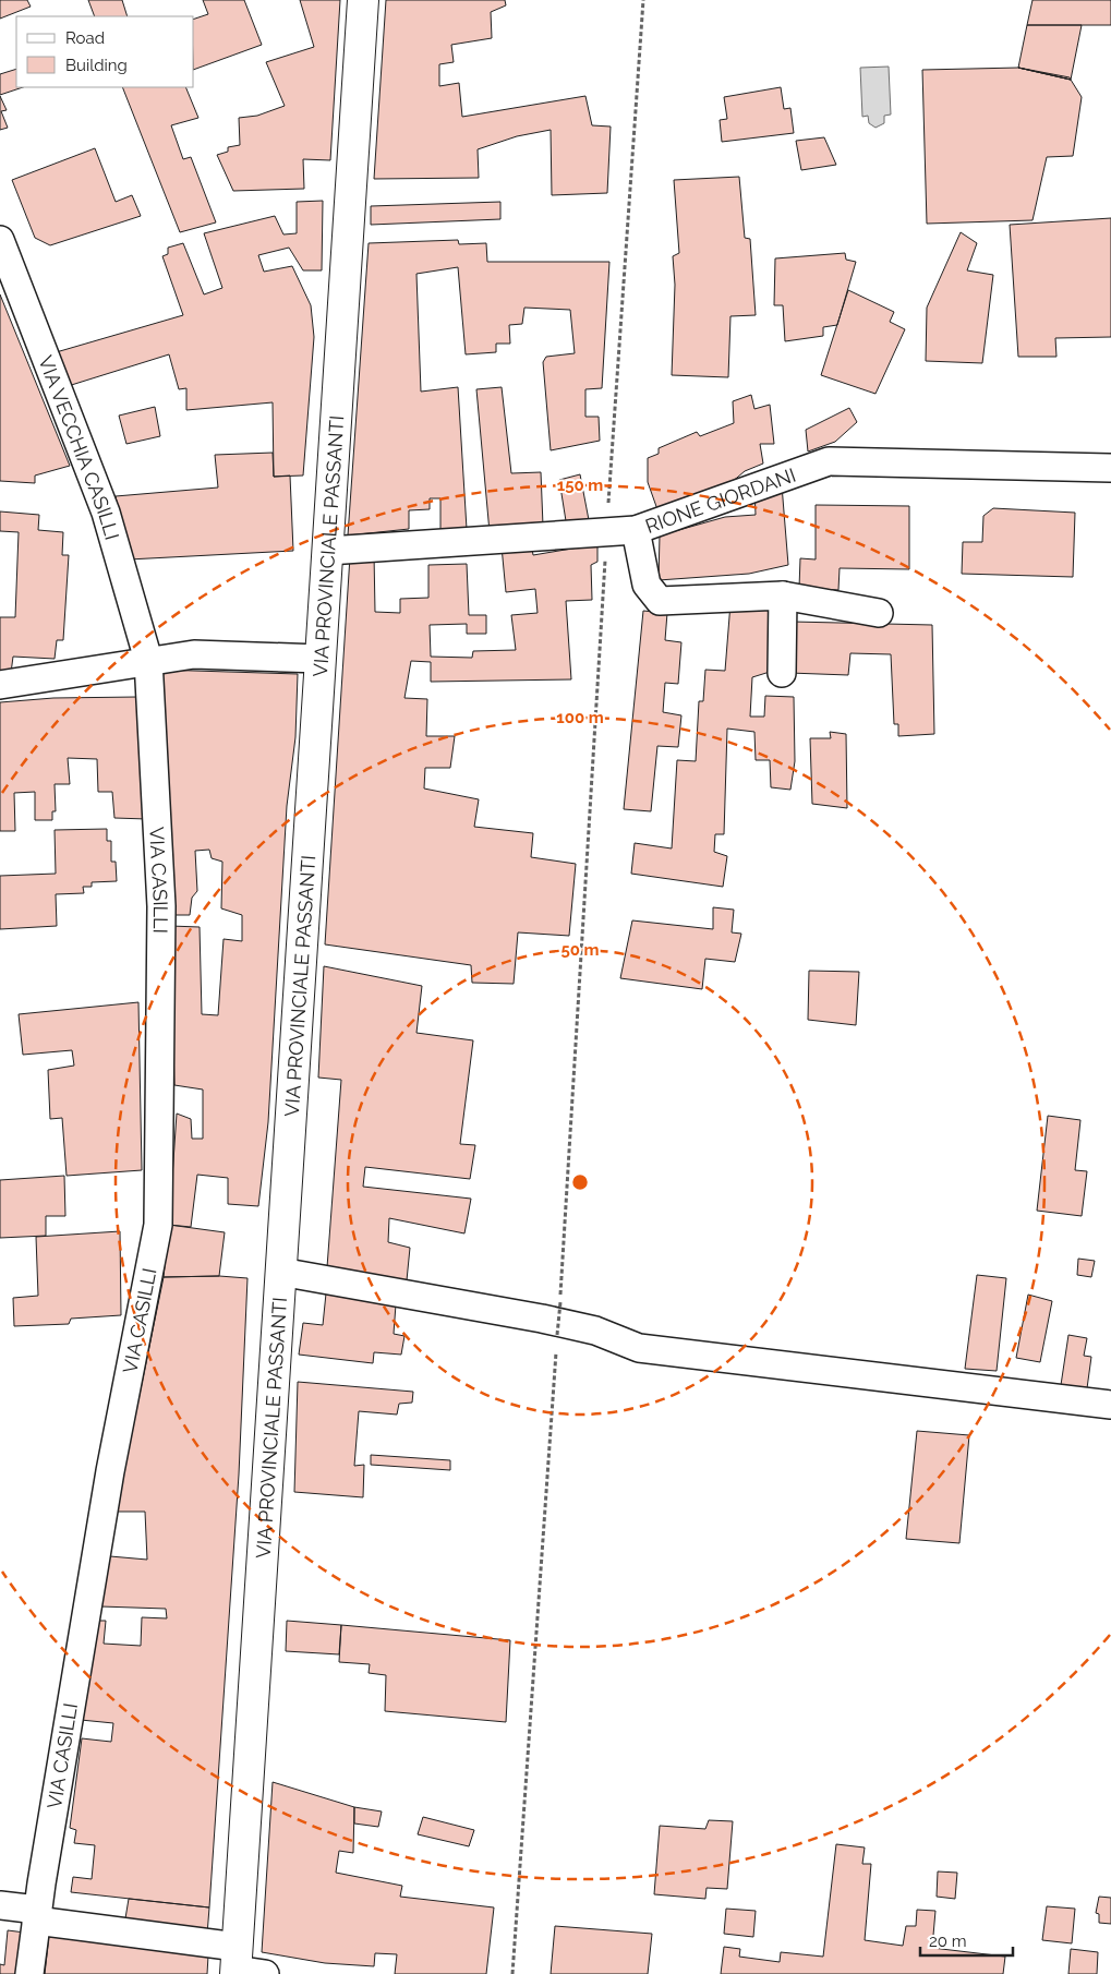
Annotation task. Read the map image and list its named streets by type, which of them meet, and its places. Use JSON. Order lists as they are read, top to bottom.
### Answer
{
  "streets": {
    "main road": ["VIA PROVINCIALE PASSANTI"],
    "street": ["VIA VECCHIA CASILLI", "RIONE GIORDANI", "VIA CASILLI"]
  },
  "crossings": [
    ["VIA VECCHIA CASILLI", "VIA CASILLI"],
    ["RIONE GIORDANI", "VIA PROVINCIALE PASSANTI"]
  ],
  "legend": ["Road", "Building"],
  "scale_bar": "20 m",
  "rings": ["150 m", "100 m", "50 m"]
}
